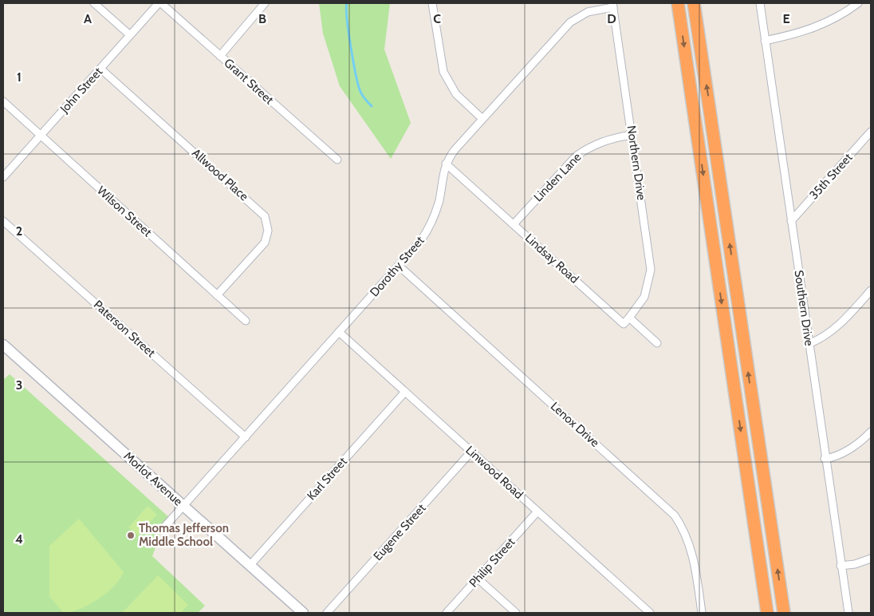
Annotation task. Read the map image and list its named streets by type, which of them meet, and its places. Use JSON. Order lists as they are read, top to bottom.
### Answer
{
  "streets": {
    "street": [
      "Grant Street",
      "John Street",
      "Northern Drive",
      "Allwood Place",
      "35th Street",
      "Linden Lane",
      "Wilson Street",
      "Lindsay Road",
      "Dorothy Street",
      "Southern Drive",
      "Paterson Street",
      "Lenox Drive",
      "Linwood Road",
      "Morlot Avenue",
      "Karl Street",
      "Eugene Street",
      "Philip Street"
    ]
  },
  "crossings": [
    ["Grant Street", "John Street"],
    ["John Street", "Allwood Place"],
    ["John Street", "Wilson Street"],
    ["Northern Drive", "Linden Lane"],
    ["Northern Drive", "Lindsay Road"],
    ["Allwood Place", "Wilson Street"],
    ["35th Street", "Southern Drive"],
    ["Linden Lane", "Lindsay Road"],
    ["Lindsay Road", "Dorothy Street"],
    ["Dorothy Street", "Paterson Street"],
    ["Dorothy Street", "Lenox Drive"],
    ["Dorothy Street", "Linwood Road"],
    ["Dorothy Street", "Morlot Avenue"],
    ["Linwood Road", "Karl Street"],
    ["Linwood Road", "Eugene Street"],
    ["Linwood Road", "Philip Street"],
    ["Morlot Avenue", "Karl Street"]
  ],
  "places": ["Thomas Jefferson Middle School"],
  "grid": {
    "columns": [
      "A",
      "B",
      "C",
      "D",
      "E"
    ],
    "rows": [
      "1",
      "2",
      "3",
      "4"
    ]
  }
}
